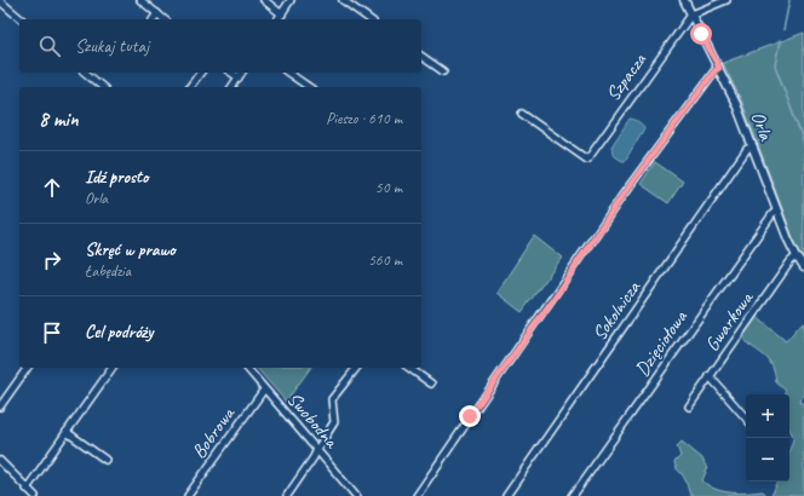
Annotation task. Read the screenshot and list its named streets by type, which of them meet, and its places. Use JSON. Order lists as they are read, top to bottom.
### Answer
{
  "streets": {
    "street": [
      "Szpacza",
      "Orla",
      "Sokolnicza",
      "Gwarkowa",
      "Dzięciołowa",
      "Swobodna",
      "Bobrowa"
    ]
  },
  "crossings": [
    ["Szpacza", "Orla"],
    ["Orla", "Sokolnicza"],
    ["Orla", "Gwarkowa"],
    ["Orla", "Dzięciołowa"],
    ["Swobodna", "Bobrowa"]
  ],
  "page": {
    "search": "Szukaj tutaj",
    "heading": ["8 min", "Pieszo · 610 m"],
    "list": [
      ["Idź prosto", "Orla", "50 m"],
      ["Skręć w prawo", "Łabędzia", "560 m"],
      "Cel podróży"
    ],
    "map_buttons": ["+", "−"]
  }
}
